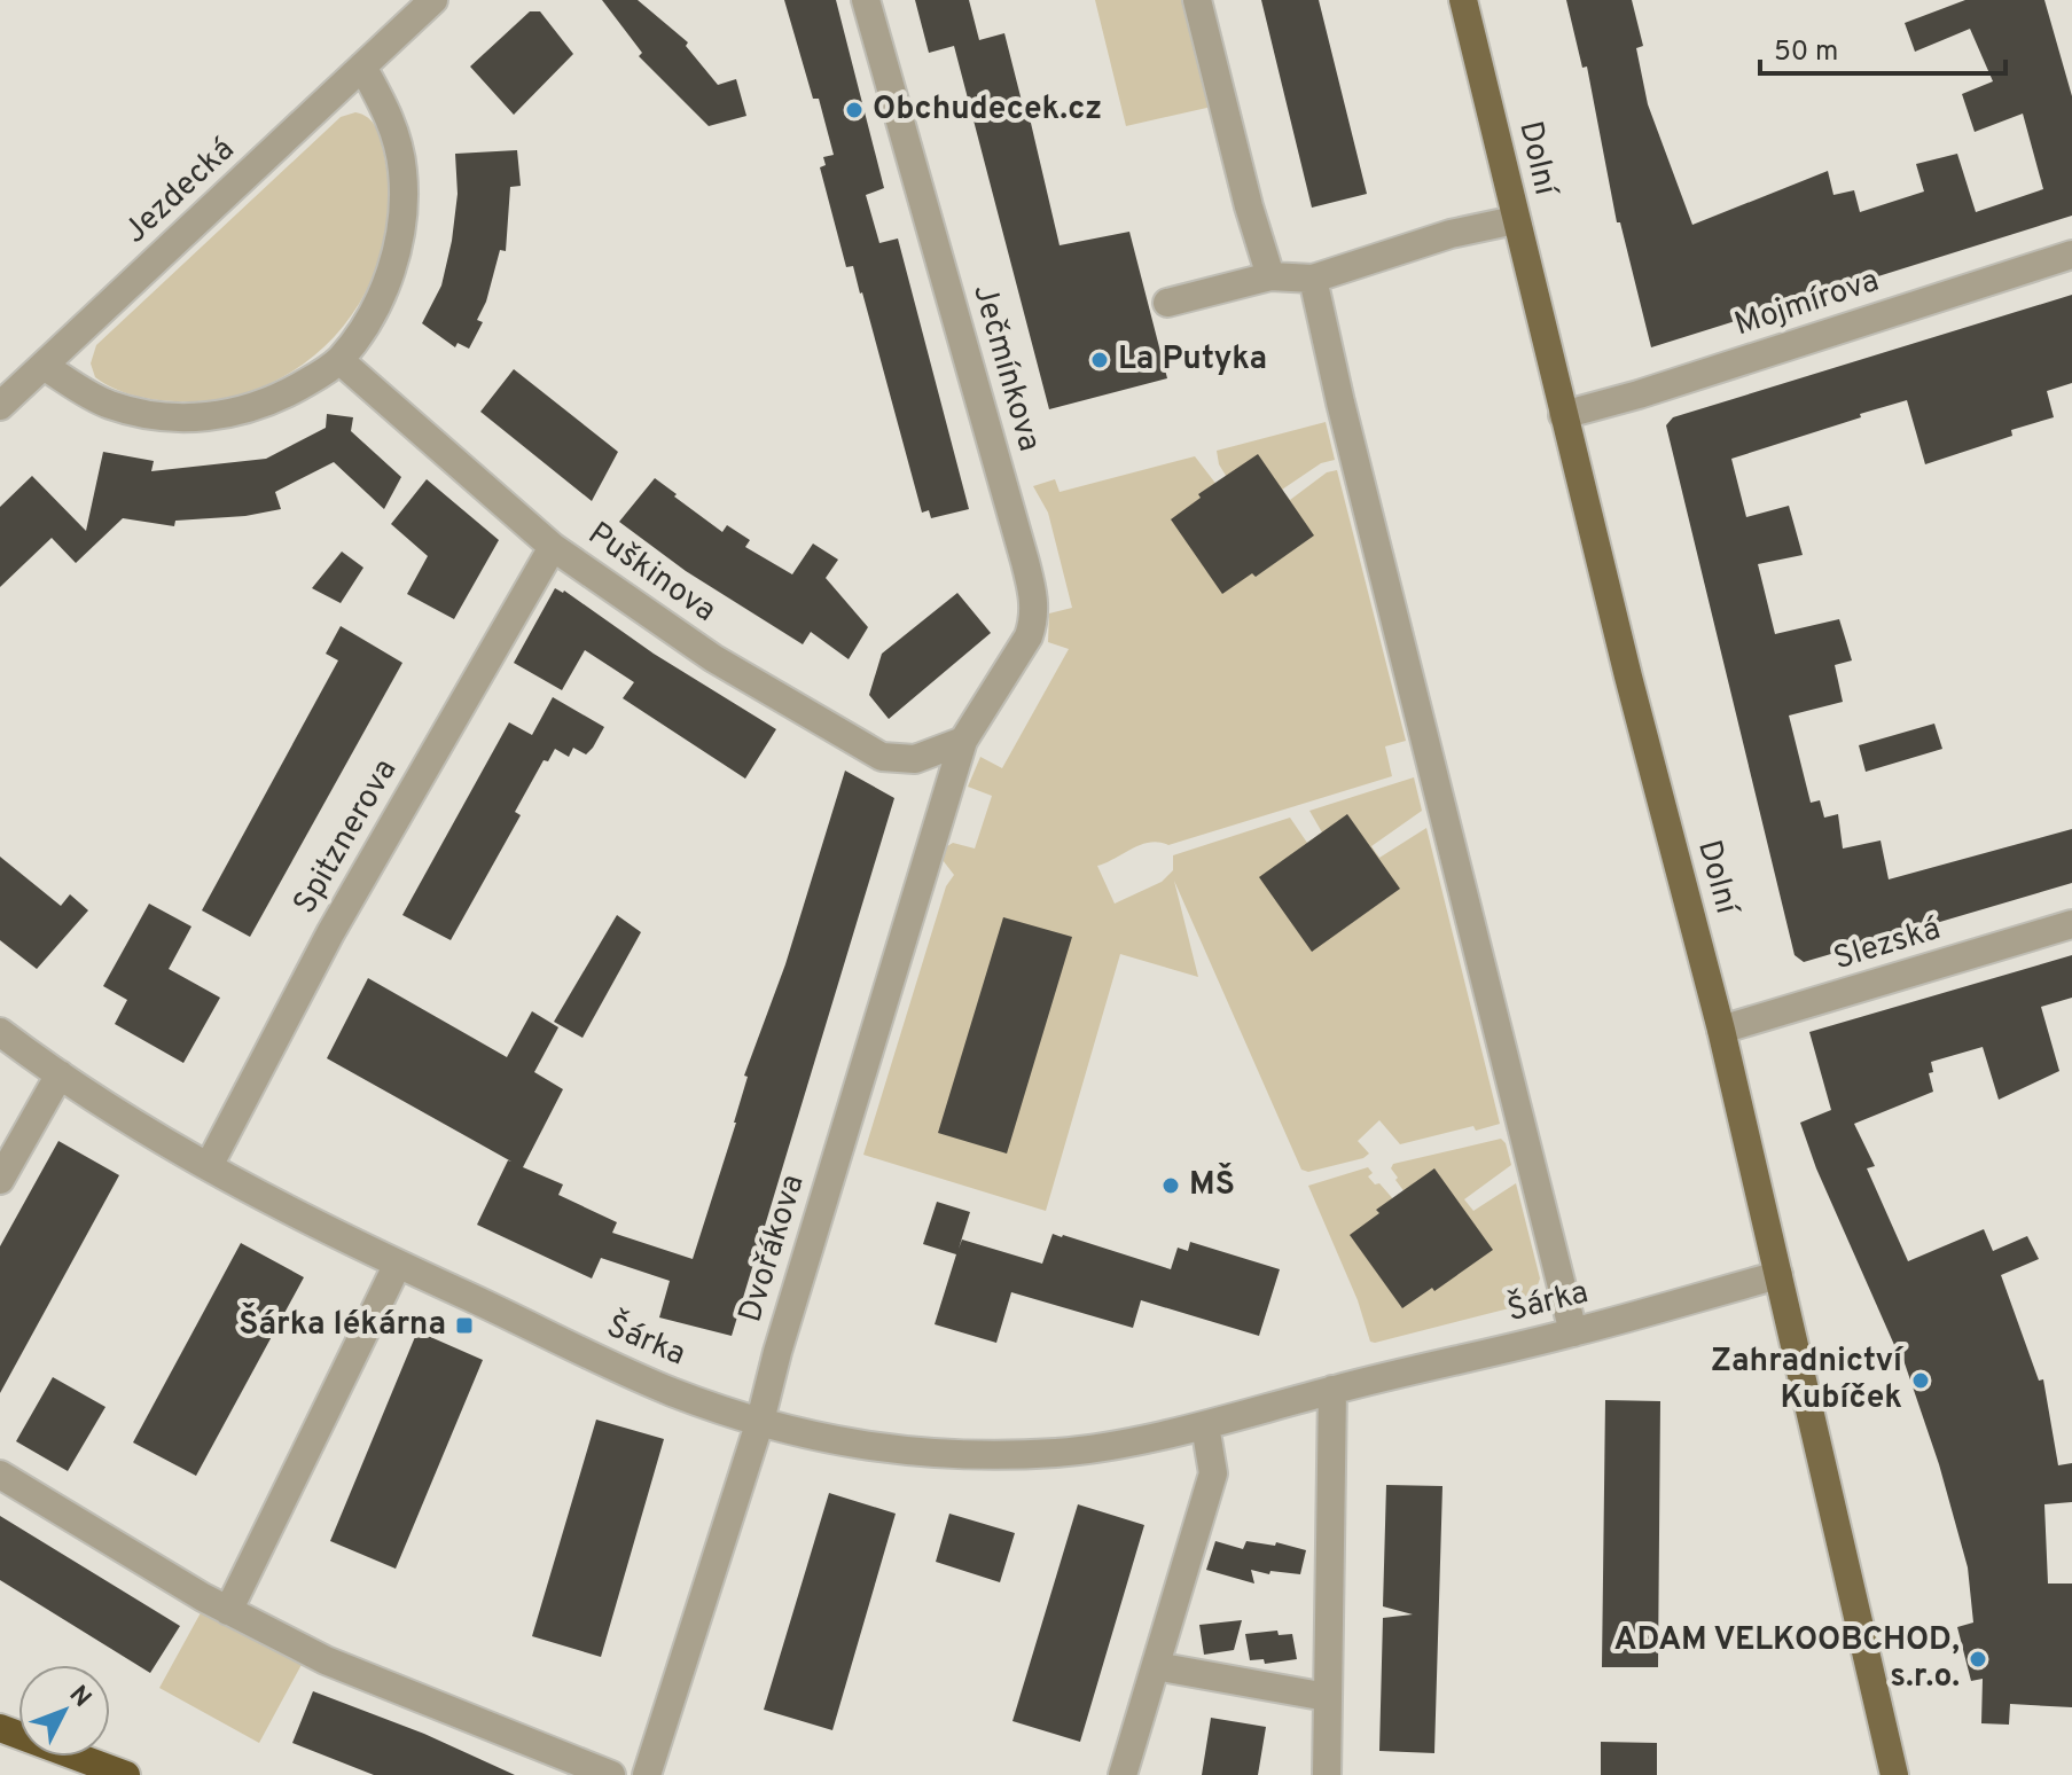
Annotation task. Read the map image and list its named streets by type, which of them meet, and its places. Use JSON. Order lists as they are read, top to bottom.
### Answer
{
  "streets": {
    "main road": ["Dolní"],
    "street": [
      "Jezdecká",
      "Mojmírova",
      "Ječmínkova",
      "Puškinova",
      "Spitznerova",
      "Slezská",
      "Dvořákova",
      "Šárka"
    ]
  },
  "crossings": [
    ["Dolní", "Mojmírova"],
    ["Dolní", "Slezská"],
    ["Dolní", "Šárka"],
    ["Ječmínkova", "Puškinova"],
    ["Ječmínkova", "Dvořákova"],
    ["Puškinova", "Spitznerova"],
    ["Puškinova", "Dvořákova"],
    ["Spitznerova", "Šárka"],
    ["Dvořákova", "Šárka"]
  ],
  "places": {
    "other": [
      "Obchudecek.cz",
      "La Putyka",
      "MŠ",
      "Zahradnictví Kubíček",
      "ADAM VELKOOBCHOD, s.r.o."
    ],
    "transit": ["Šárka lékárna"]
  },
  "scale_bar": "50 m",
  "north": "top right"
}
